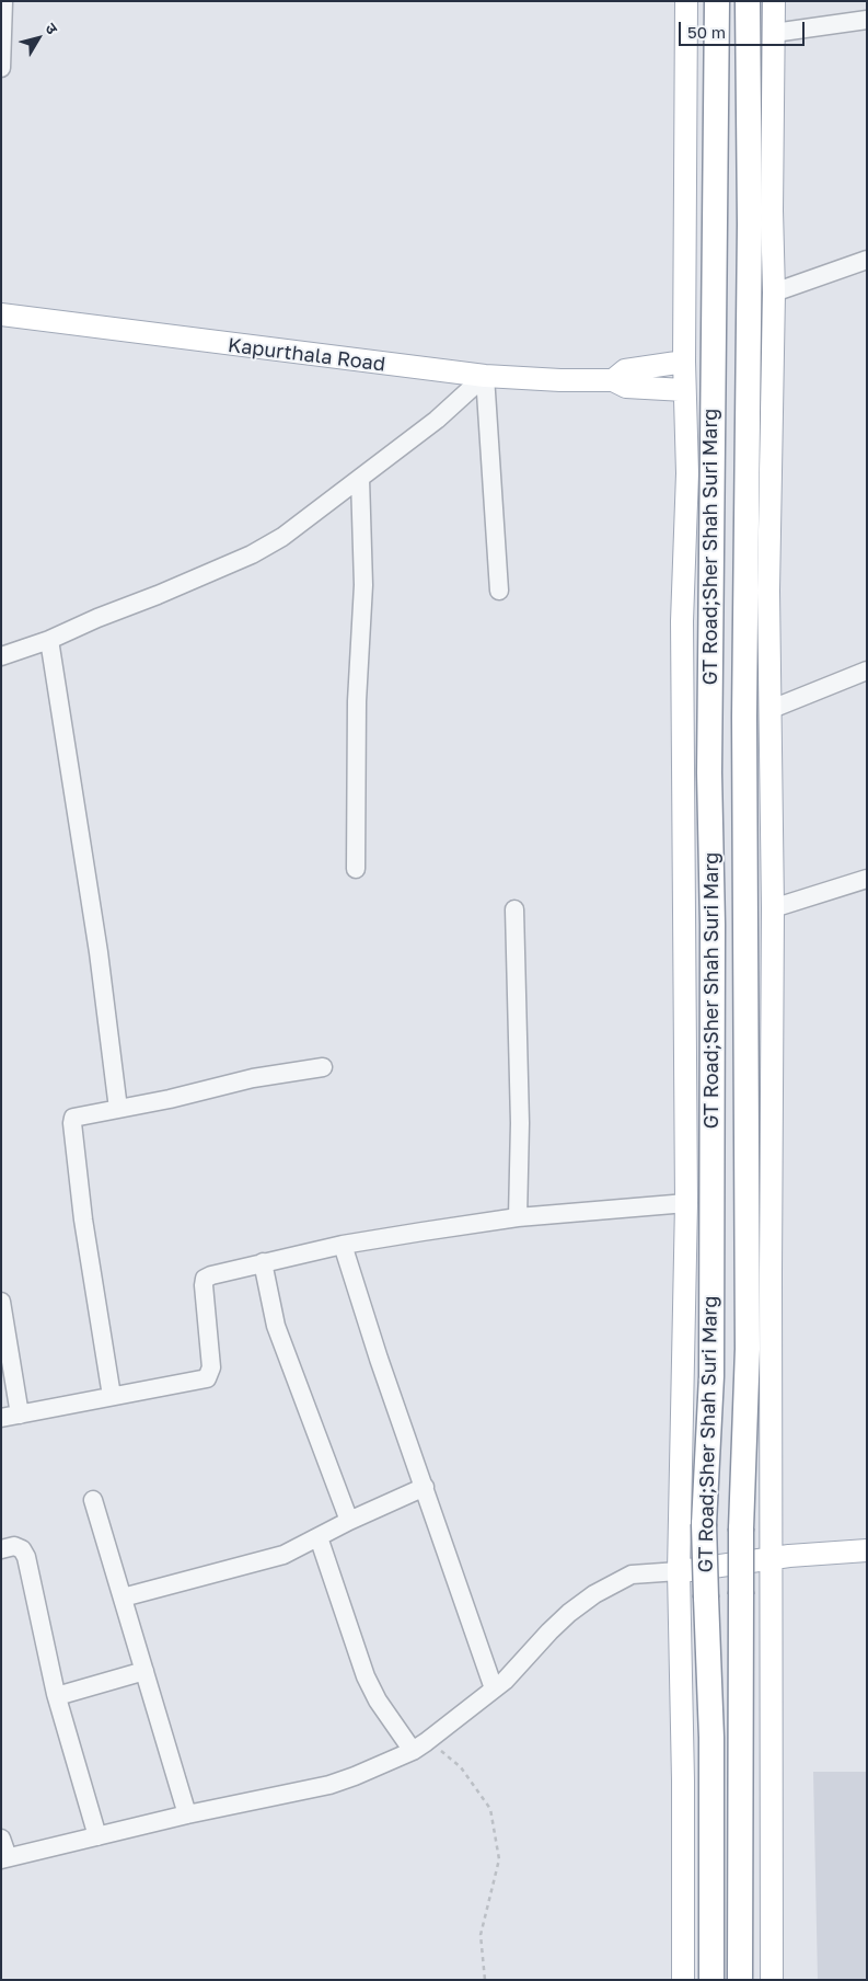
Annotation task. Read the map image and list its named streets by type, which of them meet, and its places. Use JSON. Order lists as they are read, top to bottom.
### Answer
{
  "streets": {
    "highway": ["GT Road;Sher Shah Suri Marg"],
    "main road": ["Kapurthala Road"]
  },
  "scale_bar": "50 m",
  "north": "top right"
}
